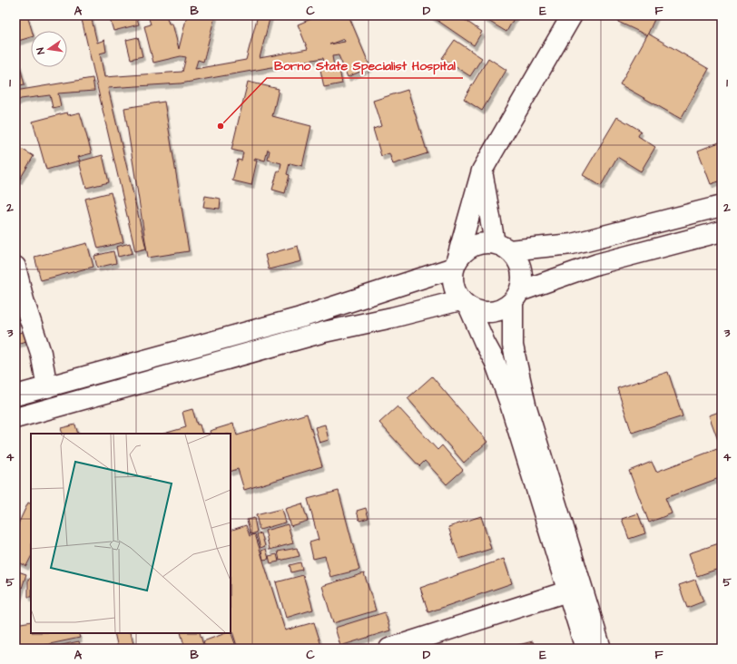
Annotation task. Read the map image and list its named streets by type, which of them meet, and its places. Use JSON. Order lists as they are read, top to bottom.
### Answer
{
  "places": ["Borno State Specialist Hospital"],
  "north": "left",
  "grid": {
    "columns": [
      "A",
      "B",
      "C",
      "D",
      "E",
      "F"
    ],
    "rows": [
      "1",
      "2",
      "3",
      "4",
      "5"
    ]
  }
}
